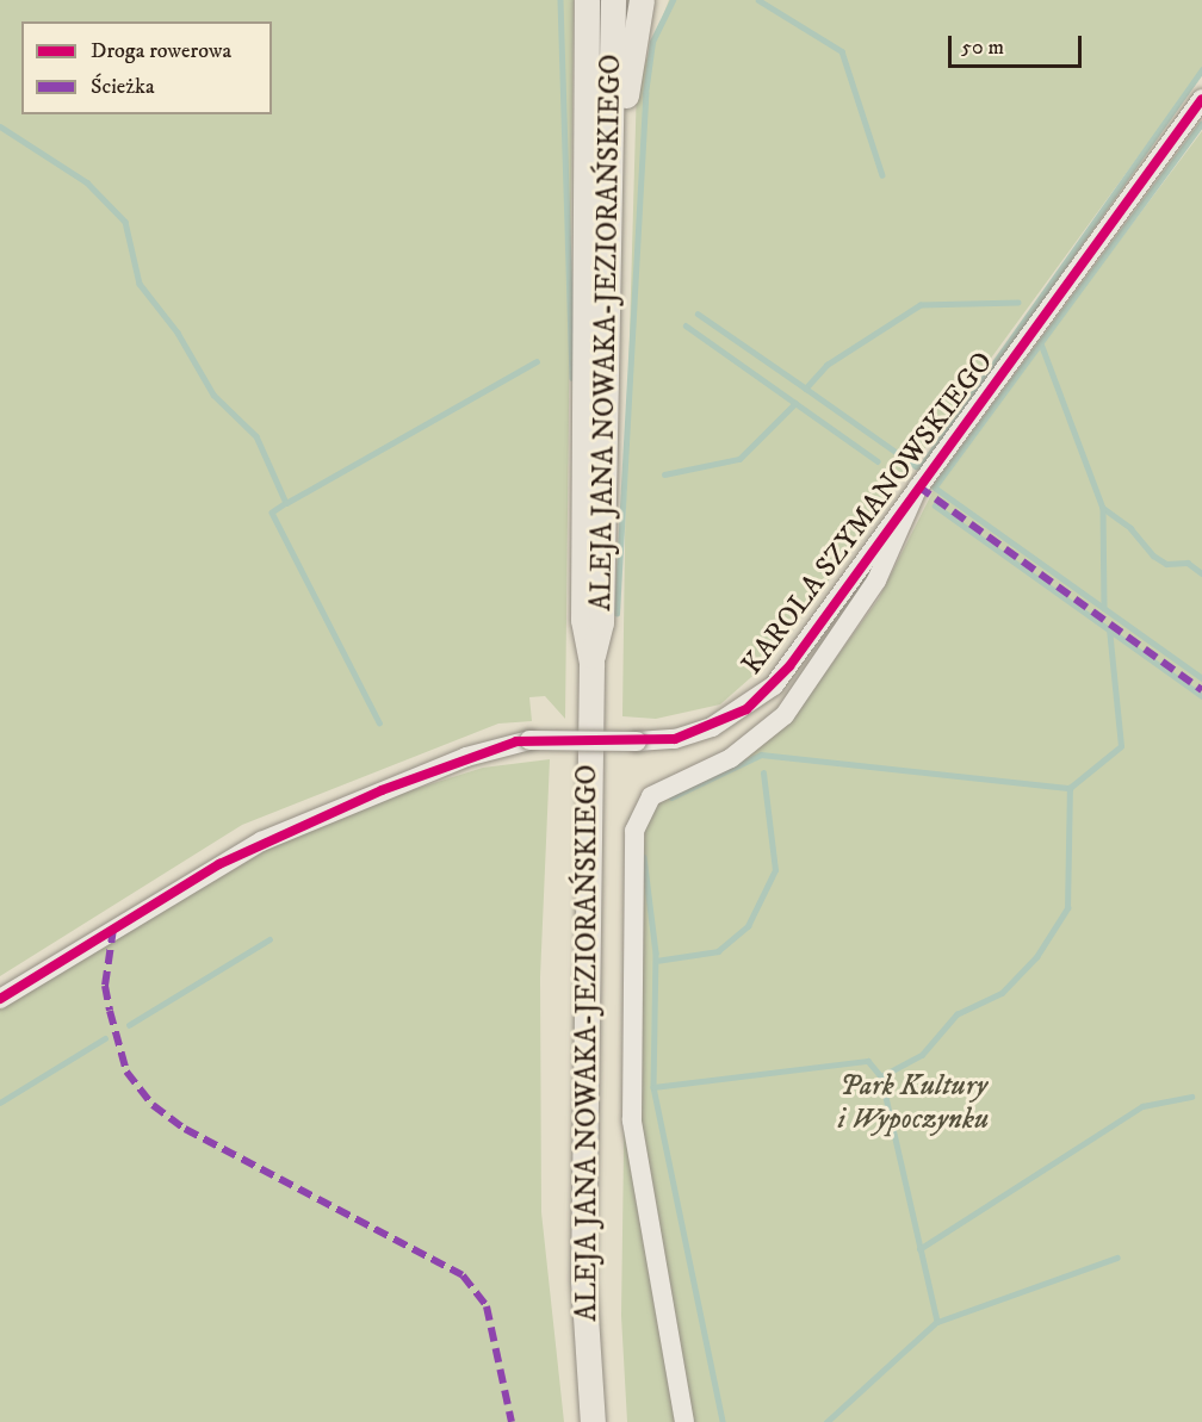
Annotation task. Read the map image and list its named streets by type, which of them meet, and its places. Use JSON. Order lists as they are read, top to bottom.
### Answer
{
  "streets": {
    "main road": ["ALEJA JANA NOWAKA-JEZIORAŃSKIEGO"],
    "street": ["KAROLA SZYMANOWSKIEGO"]
  },
  "parks": ["Park Kultury i Wypoczynku"],
  "legend": ["Droga rowerowa", "Ścieżka"],
  "scale_bar": "50 m"
}
